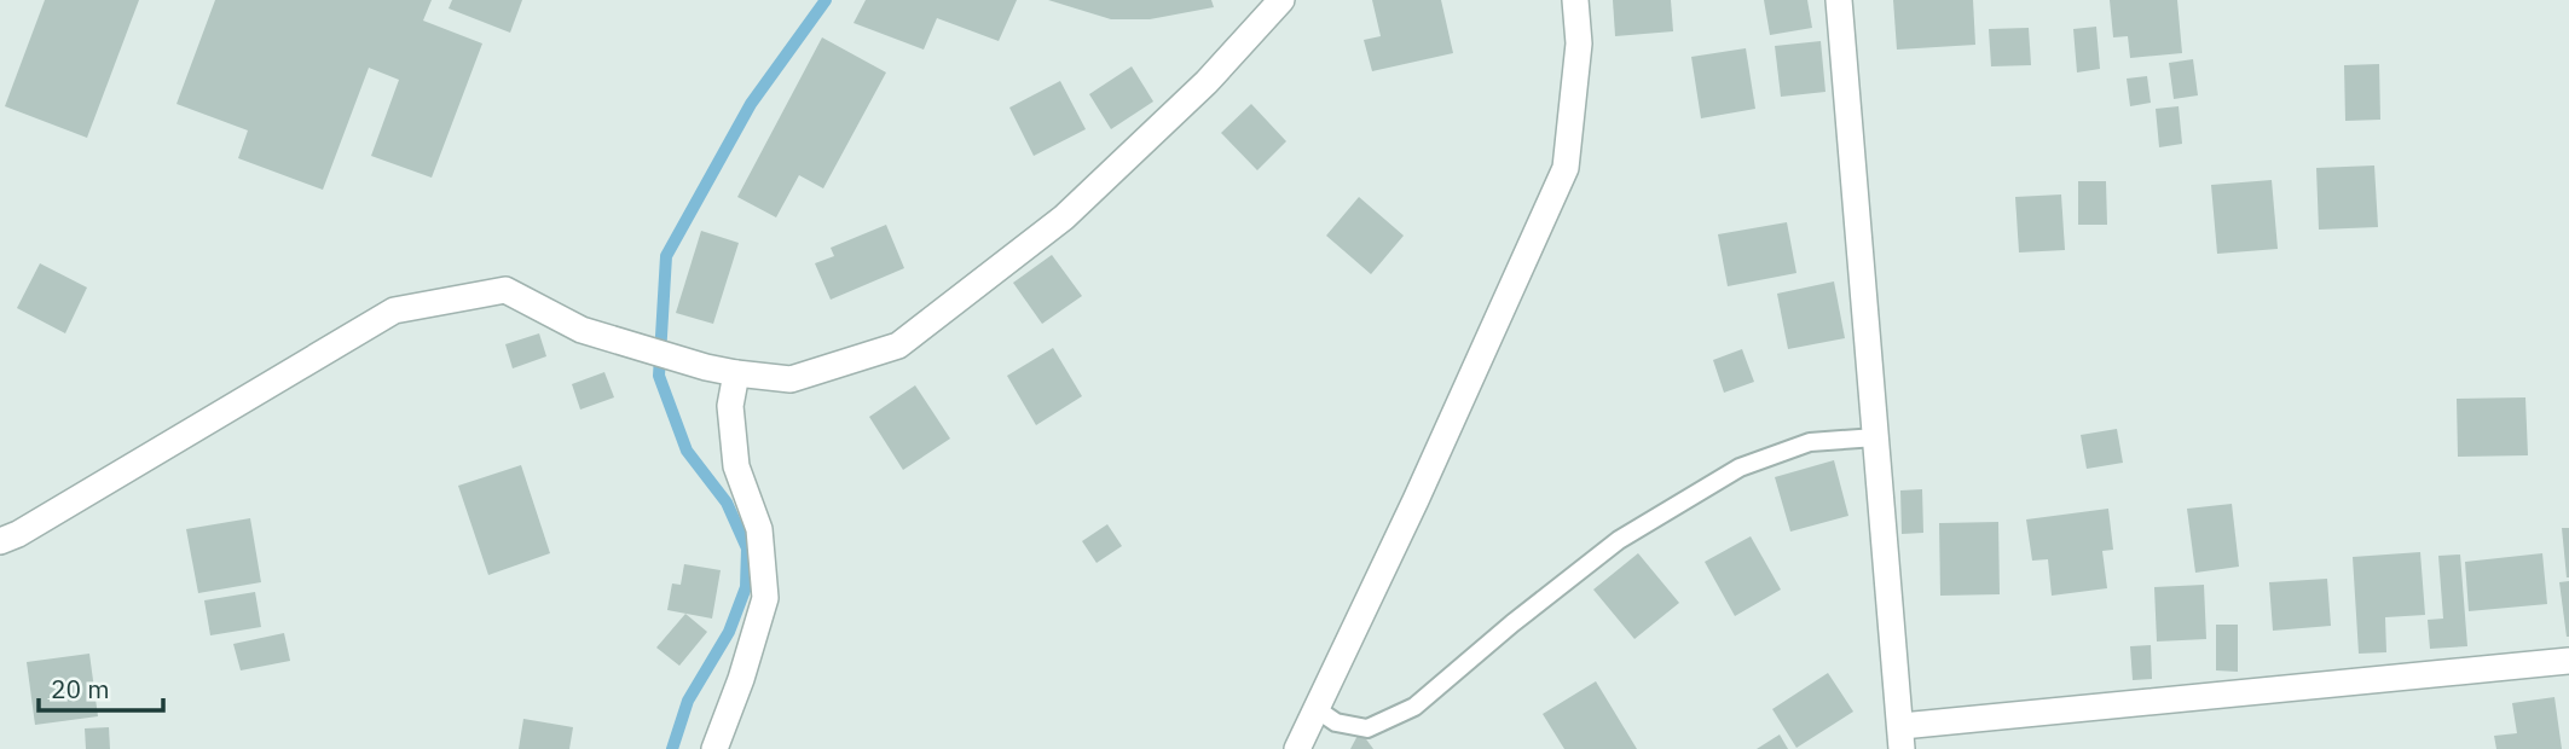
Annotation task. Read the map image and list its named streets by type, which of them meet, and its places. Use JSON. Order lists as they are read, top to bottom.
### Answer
{
  "scale_bar": "20 m"
}
